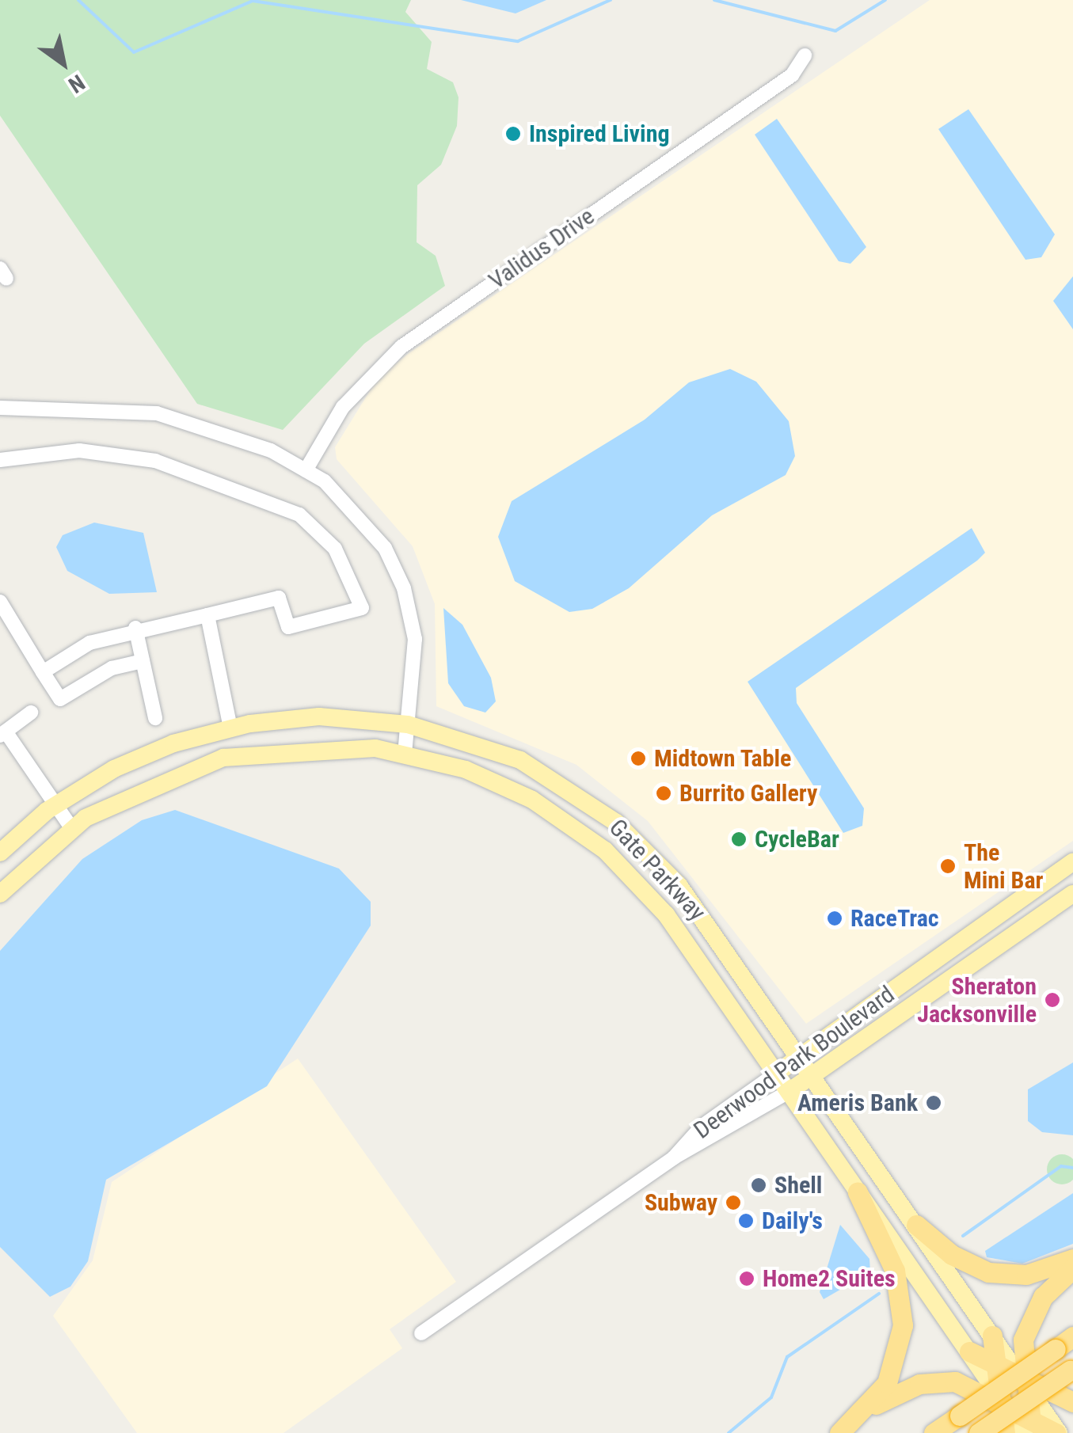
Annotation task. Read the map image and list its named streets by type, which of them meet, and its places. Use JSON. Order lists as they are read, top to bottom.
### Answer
{
  "streets": {
    "main road": ["Gate Parkway", "Deerwood Park Boulevard"],
    "street": ["Validus Drive"]
  },
  "crossings": [
    ["Gate Parkway", "Deerwood Park Boulevard"]
  ],
  "places": [
    "Inspired Living",
    "Midtown Table",
    "Burrito Gallery",
    "CycleBar",
    "The Mini Bar",
    "RaceTrac",
    "Sheraton Jacksonville",
    "Ameris Bank",
    "Shell",
    "Subway",
    "Daily's",
    "Home2 Suites"
  ],
  "north": "bottom right"
}
